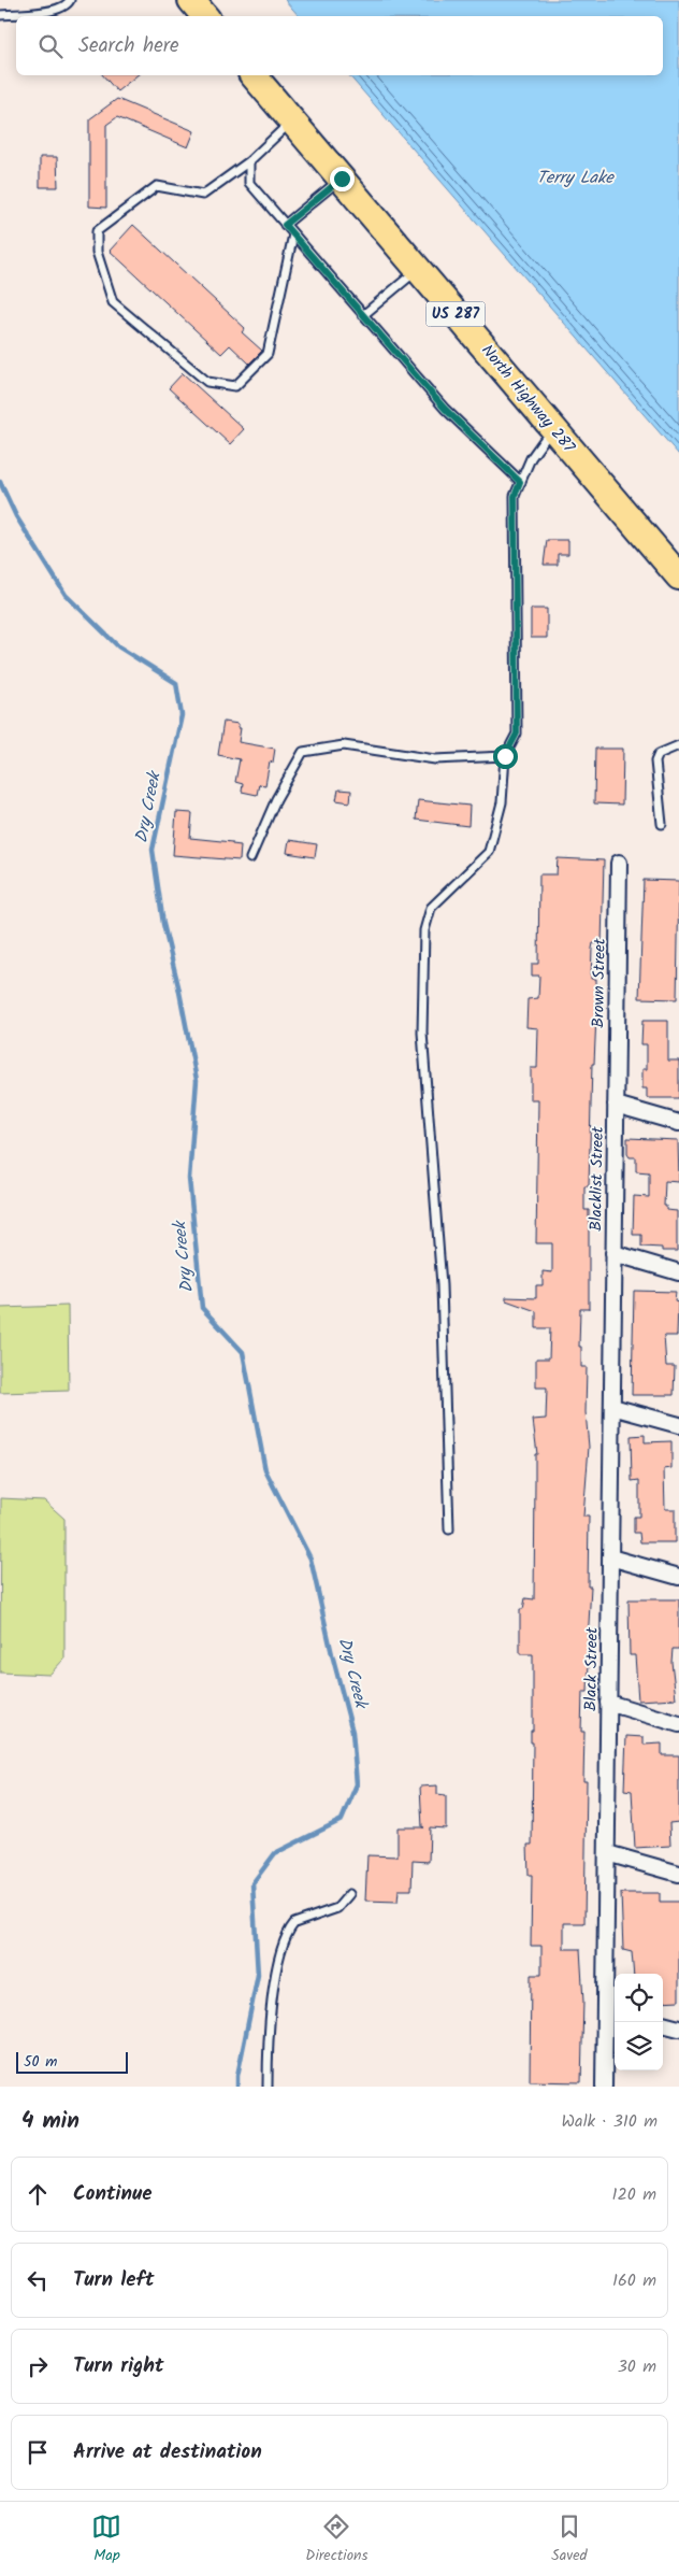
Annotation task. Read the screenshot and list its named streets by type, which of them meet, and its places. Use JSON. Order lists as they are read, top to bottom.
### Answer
{
  "streets": {
    "highway": ["US 287", "North Highway 287"],
    "street": ["Brown Street", "Blacklist Street", "Black Street"]
  },
  "crossings": [
    ["Brown Street", "Blacklist Street"],
    ["Blacklist Street", "Black Street"]
  ],
  "water": ["Terry Lake", "Dry Creek"],
  "scale_bar": "50 m",
  "page": {
    "search": "Search here",
    "scale": "50 m",
    "heading": ["4 min", "Walk · 310 m"],
    "list": [
      ["Continue", "120 m"],
      ["Turn left", "160 m"],
      ["Turn right", "30 m"],
      "Arrive at destination"
    ],
    "nav": ["Map", "Directions", "Saved"]
  }
}
